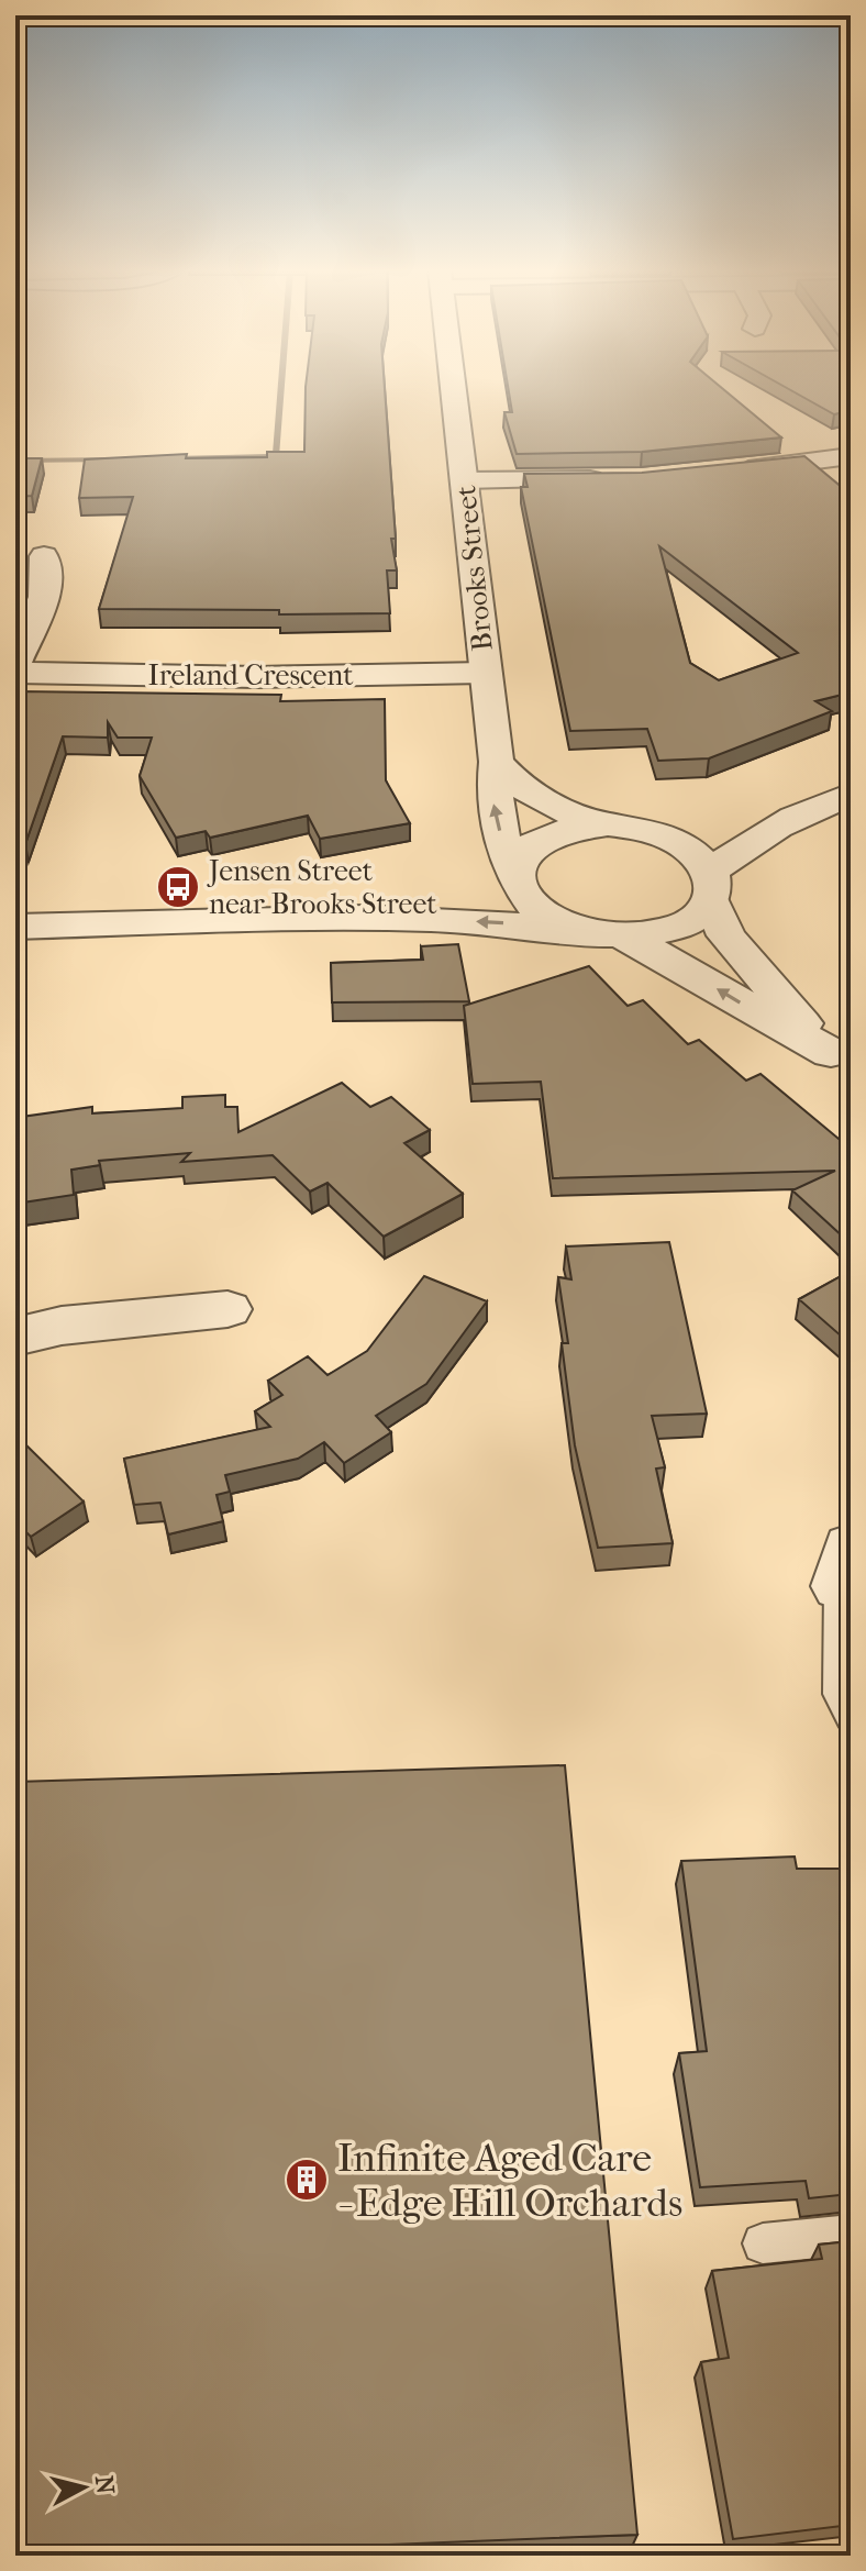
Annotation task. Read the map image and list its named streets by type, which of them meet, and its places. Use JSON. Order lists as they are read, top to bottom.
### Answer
{
  "streets": {
    "street": ["Brooks Street", "Ireland Crescent"]
  },
  "crossings": [
    ["Brooks Street", "Ireland Crescent"]
  ],
  "places": {
    "bus stop": ["Jensen Street near Brooks Street"],
    "building": ["Infinite Aged Care - Edge Hill Orchards"]
  },
  "north": "right"
}
